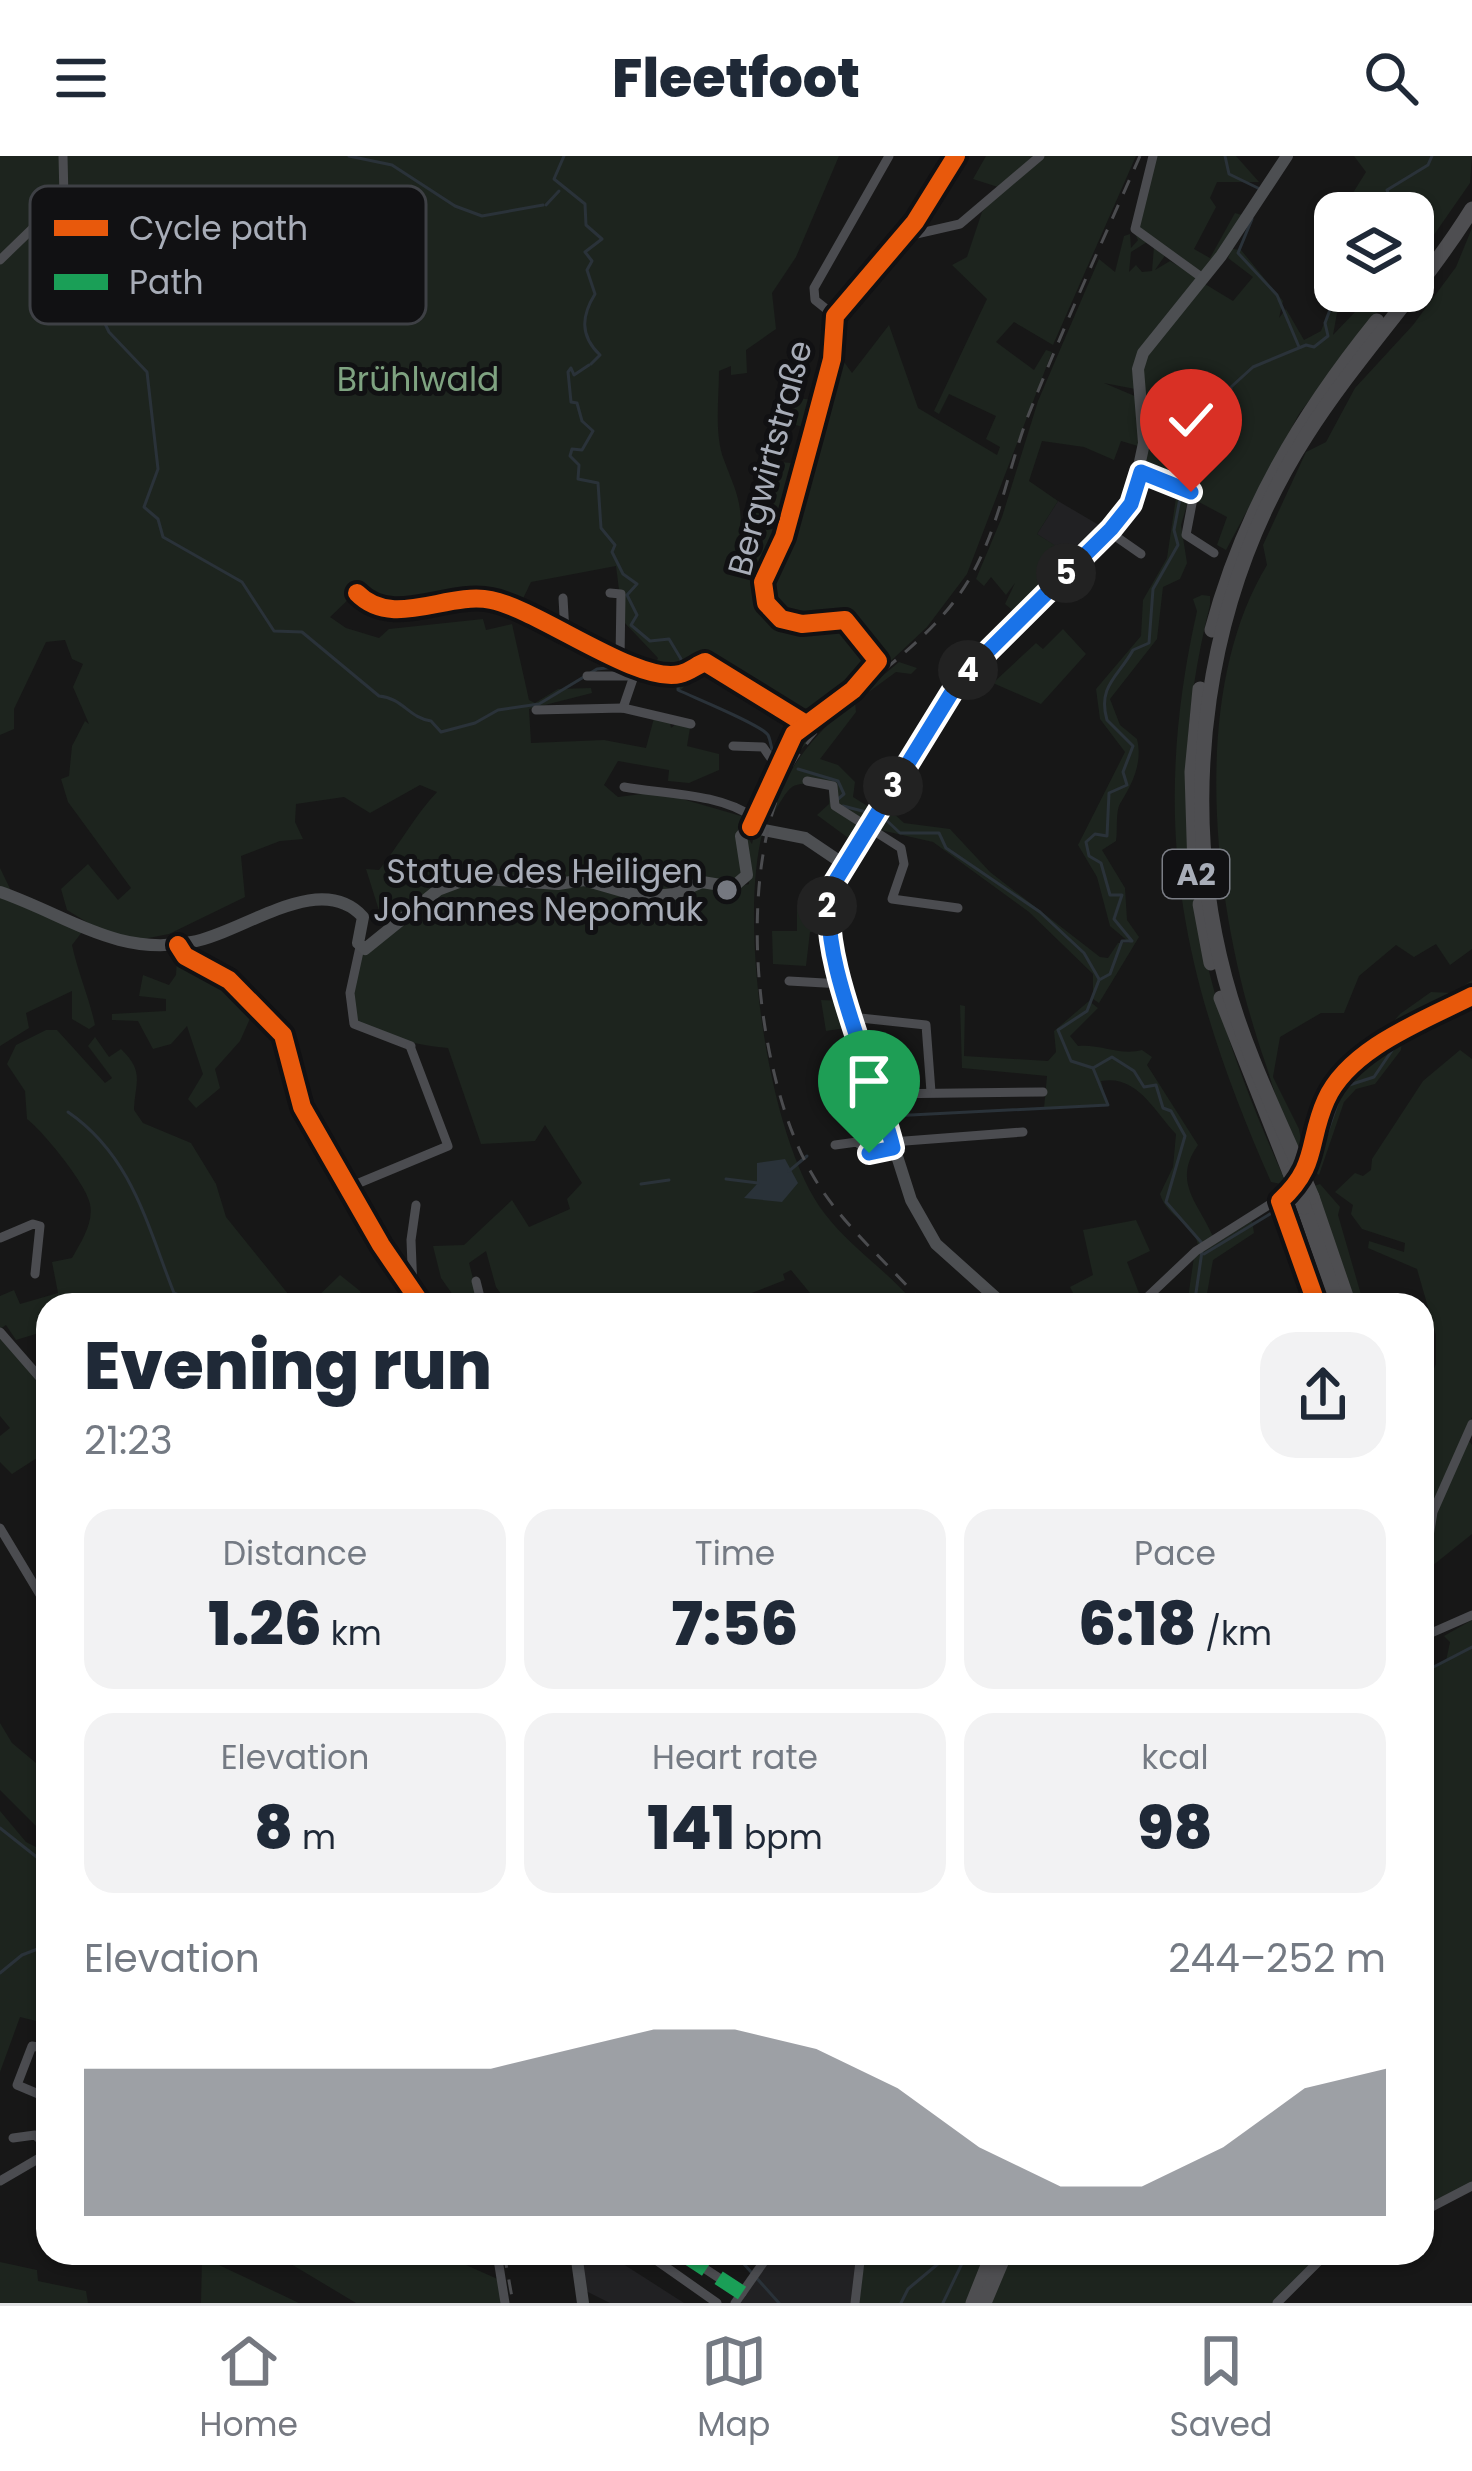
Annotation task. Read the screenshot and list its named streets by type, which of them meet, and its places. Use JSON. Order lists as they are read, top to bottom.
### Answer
{
  "streets": {
    "highway": ["A2"],
    "street": ["Bergwirtstraße"]
  },
  "parks": ["Brühlwald"],
  "places": ["Statue des Heiligen Johannes Nepomuk"],
  "legend": ["Cycle path", "Path"],
  "page": {
    "header": "Fleetfoot",
    "pins": [
      "5",
      "4",
      "3",
      "2"
    ],
    "heading": ["Evening run", "21:23"],
    "stats": [
      ["Distance", "1.26 km"],
      ["Time", "7:56"],
      ["Pace", "6:18 /km"],
      ["Elevation", "8 m"],
      ["Heart rate", "141 bpm"],
      ["kcal", "98"]
    ],
    "chart": ["Elevation", "244–252 m"],
    "tabs": ["Home", "Map", "Saved"]
  }
}
